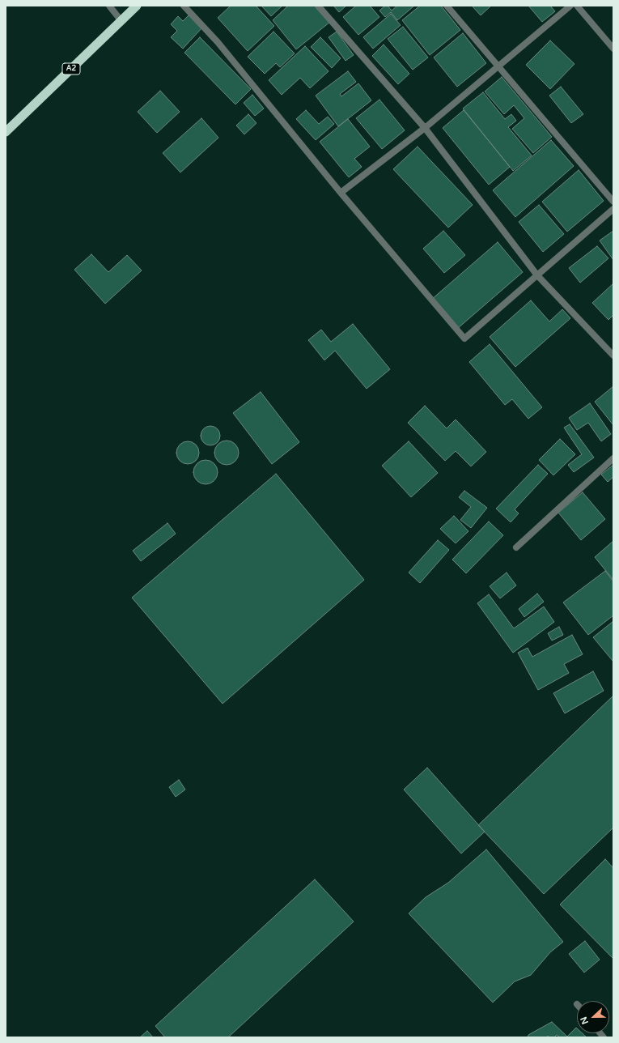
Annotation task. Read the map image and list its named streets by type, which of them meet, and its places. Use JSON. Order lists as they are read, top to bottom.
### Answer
{
  "streets": {
    "highway": ["A2"]
  },
  "north": "left"
}
